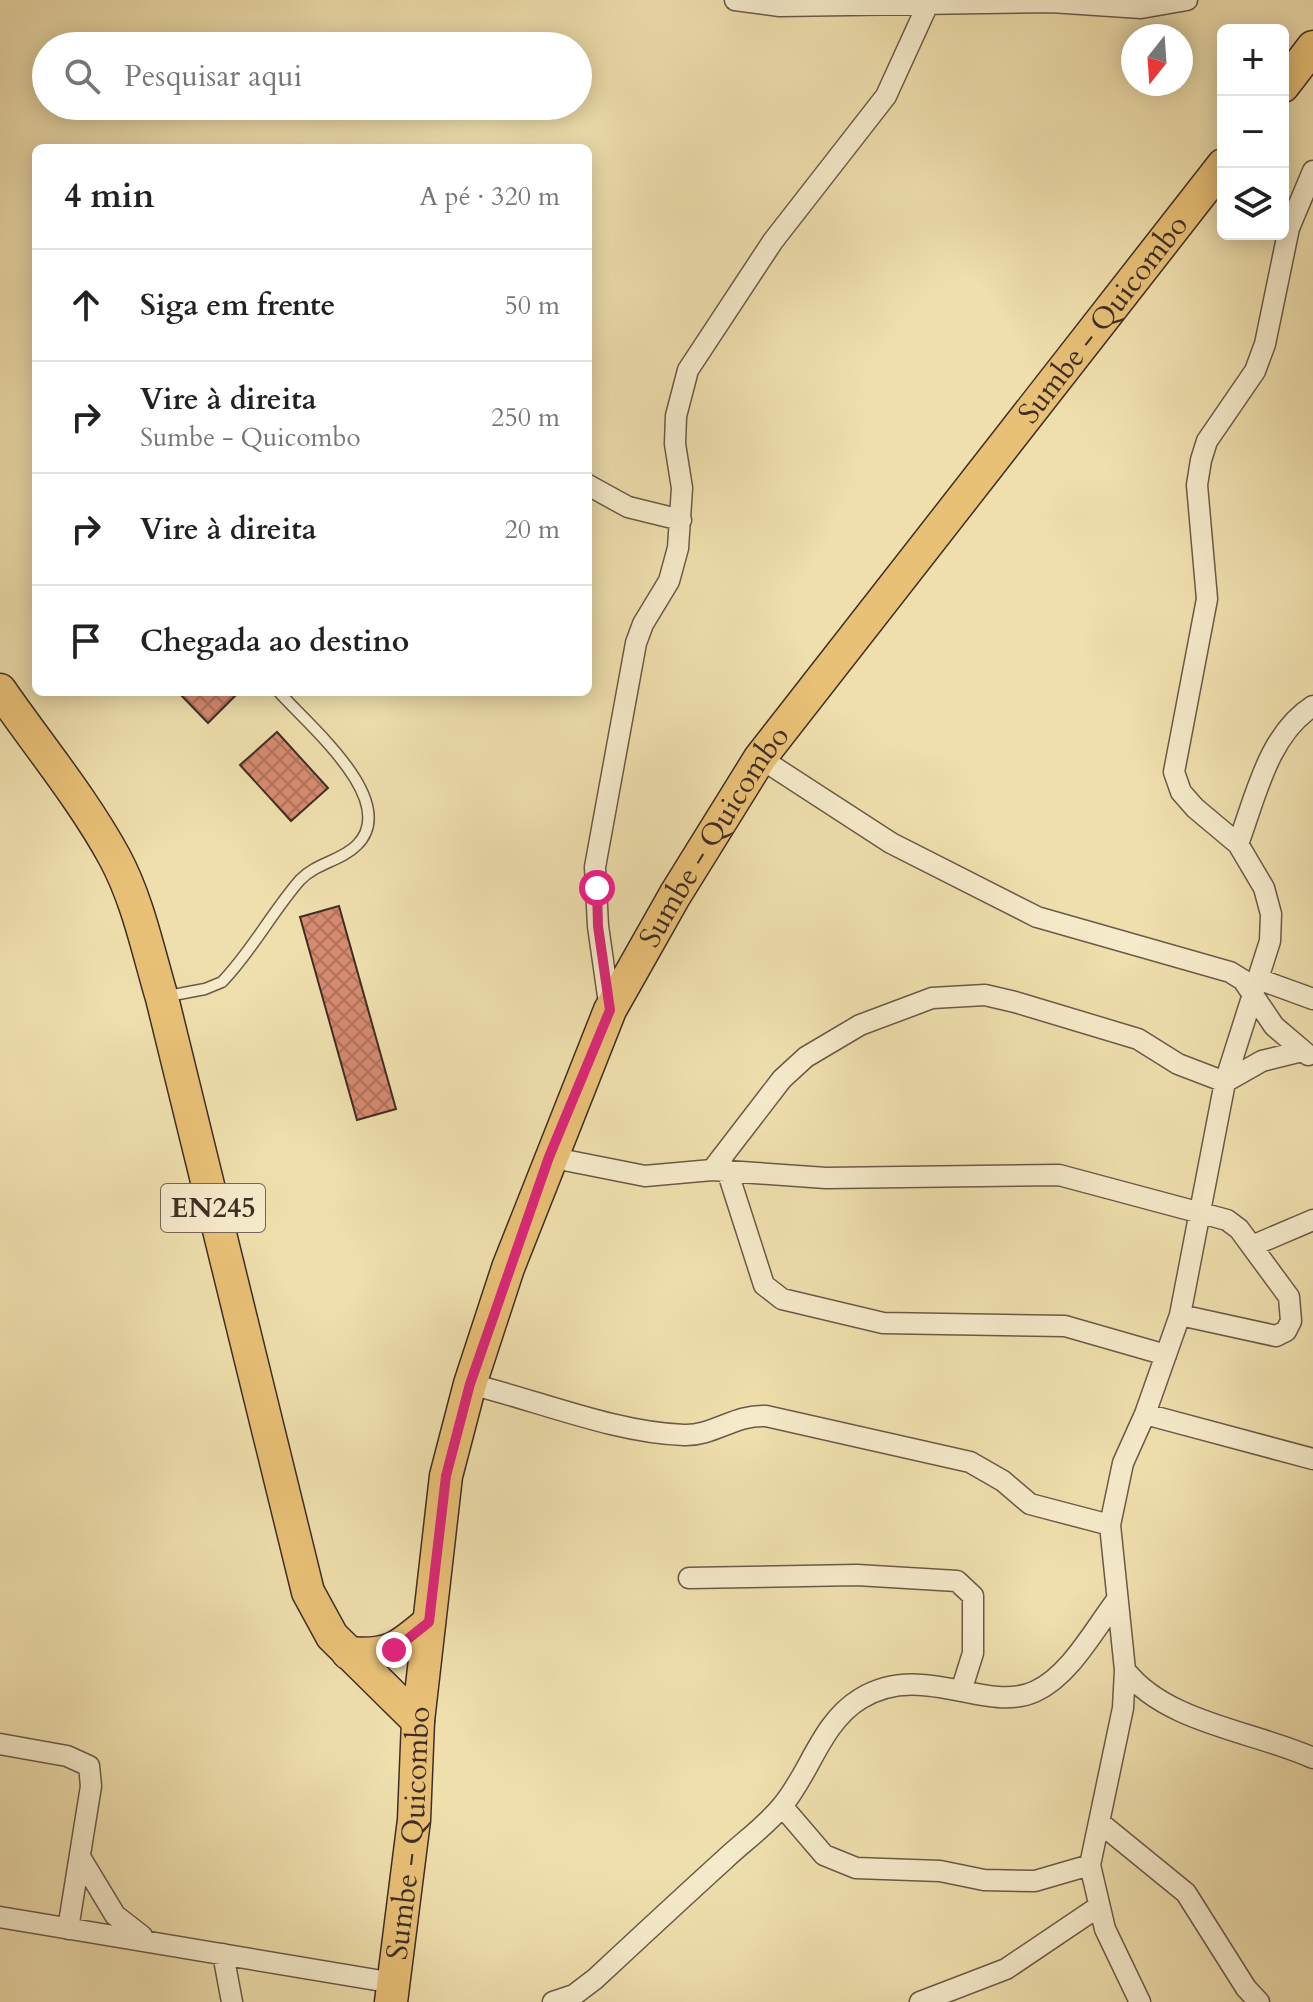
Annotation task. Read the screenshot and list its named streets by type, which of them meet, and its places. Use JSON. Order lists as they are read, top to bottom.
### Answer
{
  "streets": {
    "main road": ["Sumbe - Quicombo", "EN245"]
  },
  "crossings": [
    ["Sumbe - Quicombo", "EN245"]
  ],
  "north": "bottom",
  "page": {
    "map_buttons": ["+", "−"],
    "search": "Pesquisar aqui",
    "heading": ["4 min", "A pé · 320 m"],
    "list": [
      ["Siga em frente", "50 m"],
      ["Vire à direita", "Sumbe - Quicombo", "250 m"],
      ["Vire à direita", "20 m"],
      "Chegada ao destino"
    ]
  }
}
